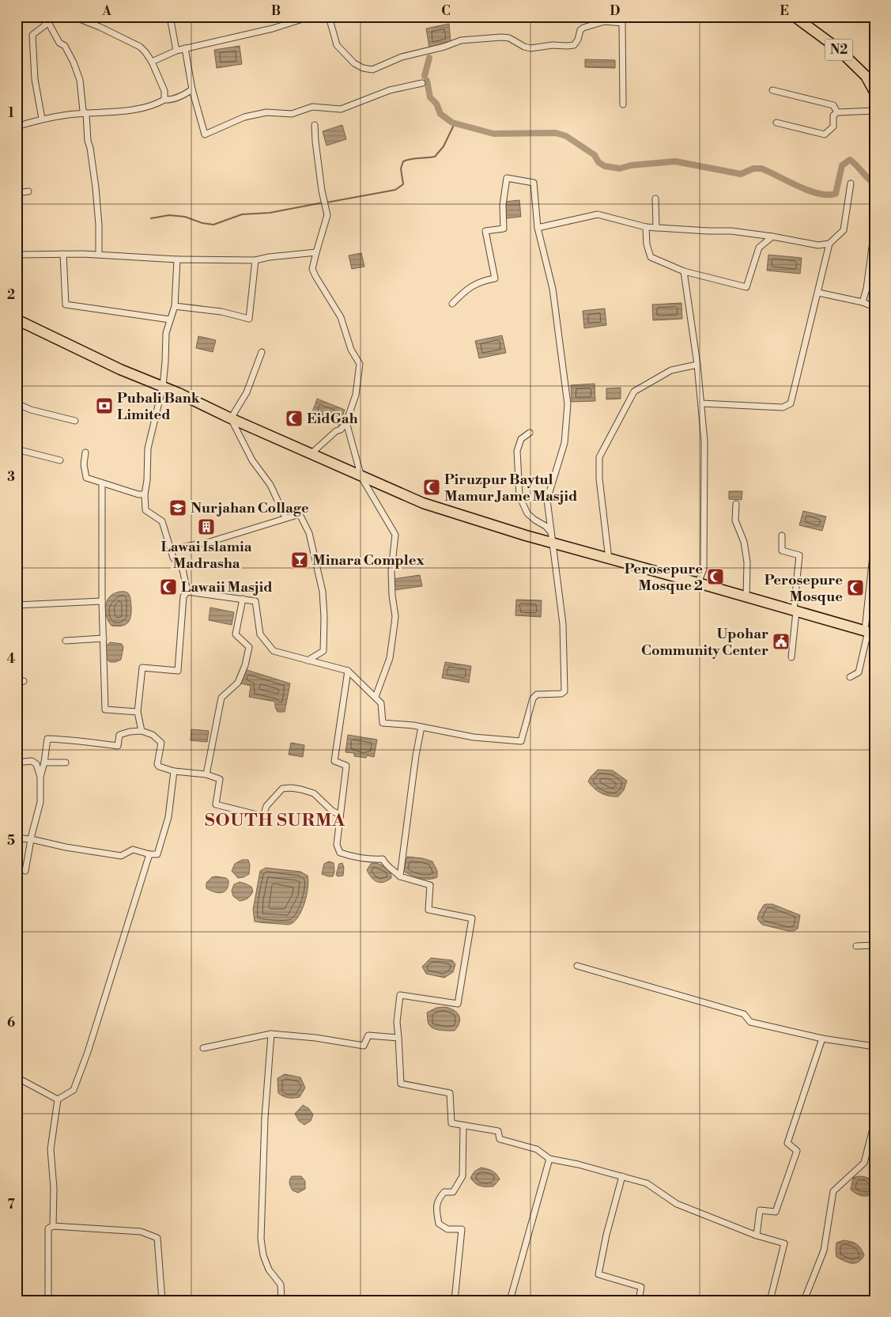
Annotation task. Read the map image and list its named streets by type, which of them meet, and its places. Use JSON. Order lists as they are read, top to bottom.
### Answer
{
  "streets": {
    "highway": ["N2"]
  },
  "districts": ["SOUTH SURMA"],
  "places": {
    "bank": ["Pubali Bank Limited"],
    "mosque": [
      "EidGah",
      "Piruzpur Baytul Mamur Jame Masjid",
      "Perosepure Mosque 2",
      "Lawaii Masjid",
      "Perosepure Mosque"
    ],
    "school or university": ["Nurjahan Collage"],
    "building": ["Lawai Islamia Madrasha"],
    "bar": ["Minara Complex"],
    "public building": ["Upohar Community Center"]
  },
  "grid": {
    "columns": [
      "A",
      "B",
      "C",
      "D",
      "E"
    ],
    "rows": [
      "1",
      "2",
      "3",
      "4",
      "5",
      "6",
      "7"
    ]
  }
}
